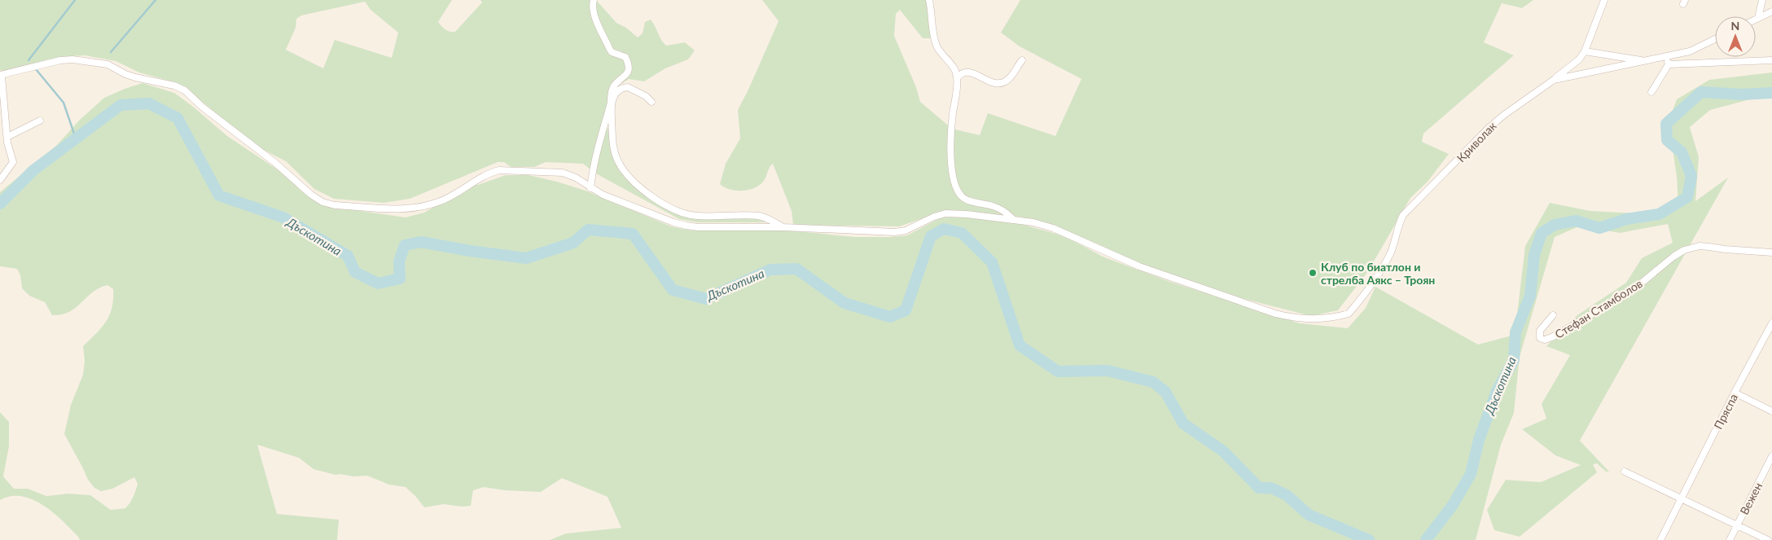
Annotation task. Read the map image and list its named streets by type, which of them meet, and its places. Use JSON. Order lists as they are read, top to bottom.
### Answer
{
  "streets": {
    "street": [
      "Криволак",
      "Стефан Стамболов",
      "Пряспа",
      "Вежен"
    ]
  },
  "water": ["Дъскотина"],
  "places": ["Клуб по биатлон и стрелба Аякс – Троян"],
  "north": "top"
}
